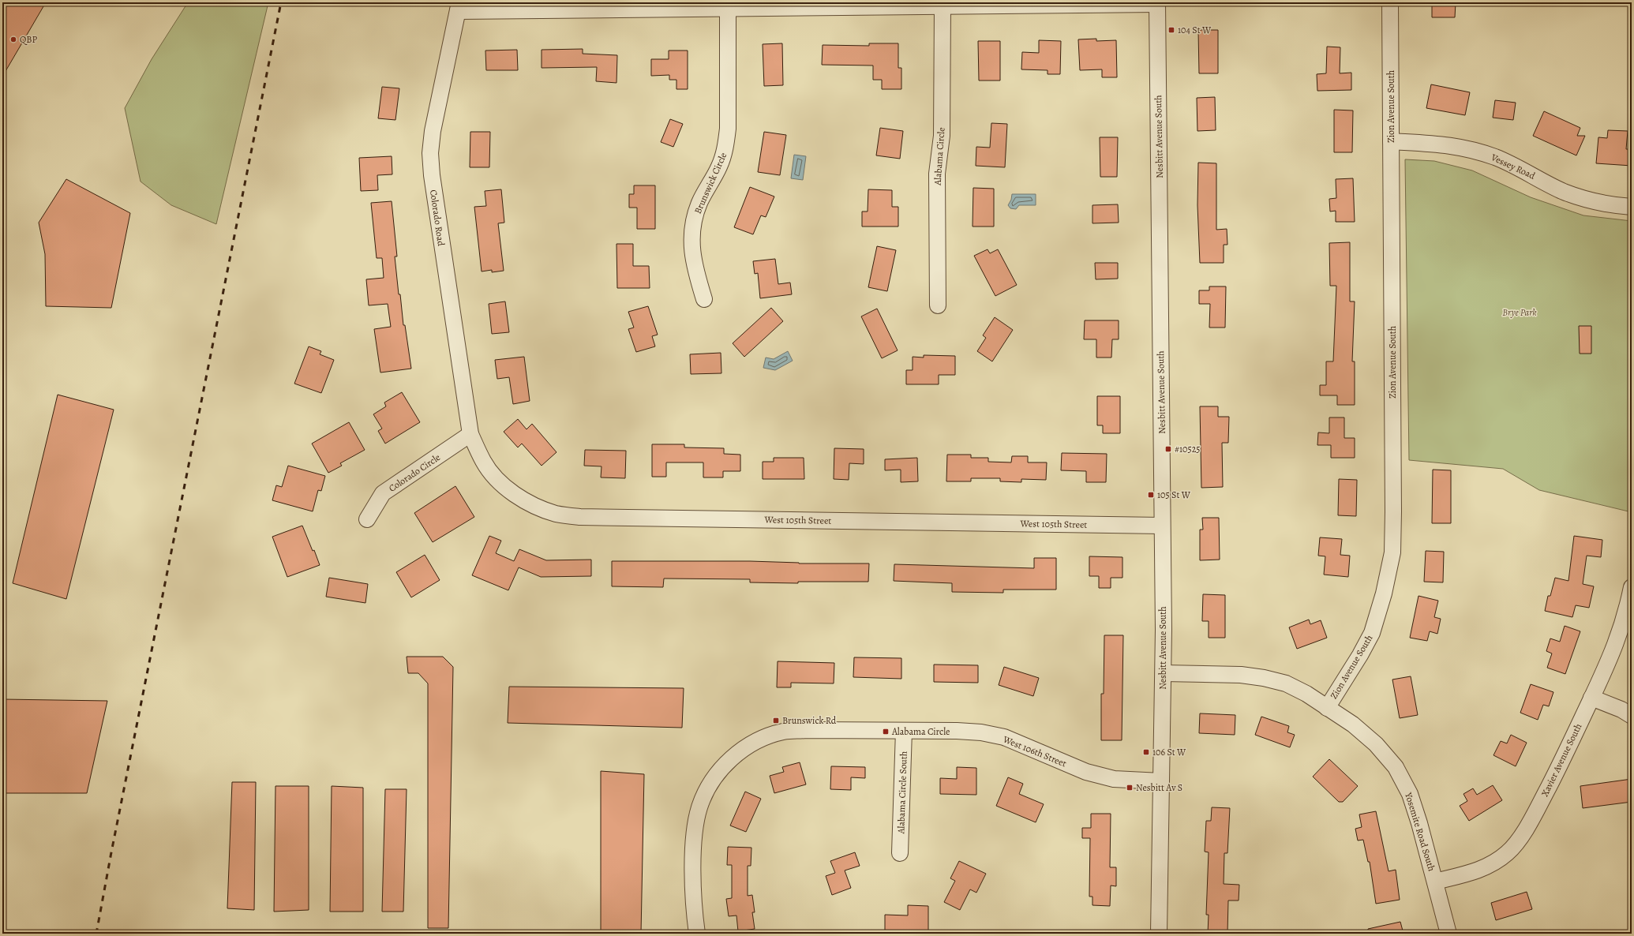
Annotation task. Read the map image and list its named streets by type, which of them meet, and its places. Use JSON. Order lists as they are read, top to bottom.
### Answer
{
  "streets": {
    "street": [
      "Zion Avenue South",
      "Nesbitt Avenue South",
      "Alabama Circle",
      "Vessey Road",
      "Brunswick Circle",
      "Colorado Road",
      "Colorado Circle",
      "West 105th Street",
      "West 106th Street",
      "Xavier Avenue South",
      "Alabama Circle South",
      "Yosemite Road South"
    ]
  },
  "crossings": [
    ["Zion Avenue South", "Vessey Road"],
    ["Zion Avenue South", "Yosemite Road South"],
    ["Nesbitt Avenue South", "West 105th Street"],
    ["Nesbitt Avenue South", "West 106th Street"],
    ["Nesbitt Avenue South", "Yosemite Road South"],
    ["Colorado Road", "Colorado Circle"],
    ["Colorado Road", "West 105th Street"],
    ["Colorado Circle", "West 105th Street"],
    ["West 106th Street", "Alabama Circle South"],
    ["Xavier Avenue South", "Yosemite Road South"]
  ],
  "parks": ["Brye Park"],
  "places": {
    "transit": [
      "104 St W",
      "#10525",
      "105 St W",
      "Brunswick Rd",
      "Alabama Circle",
      "106 St W",
      "Nesbitt Av S"
    ],
    "other": ["QBP"]
  }
}
